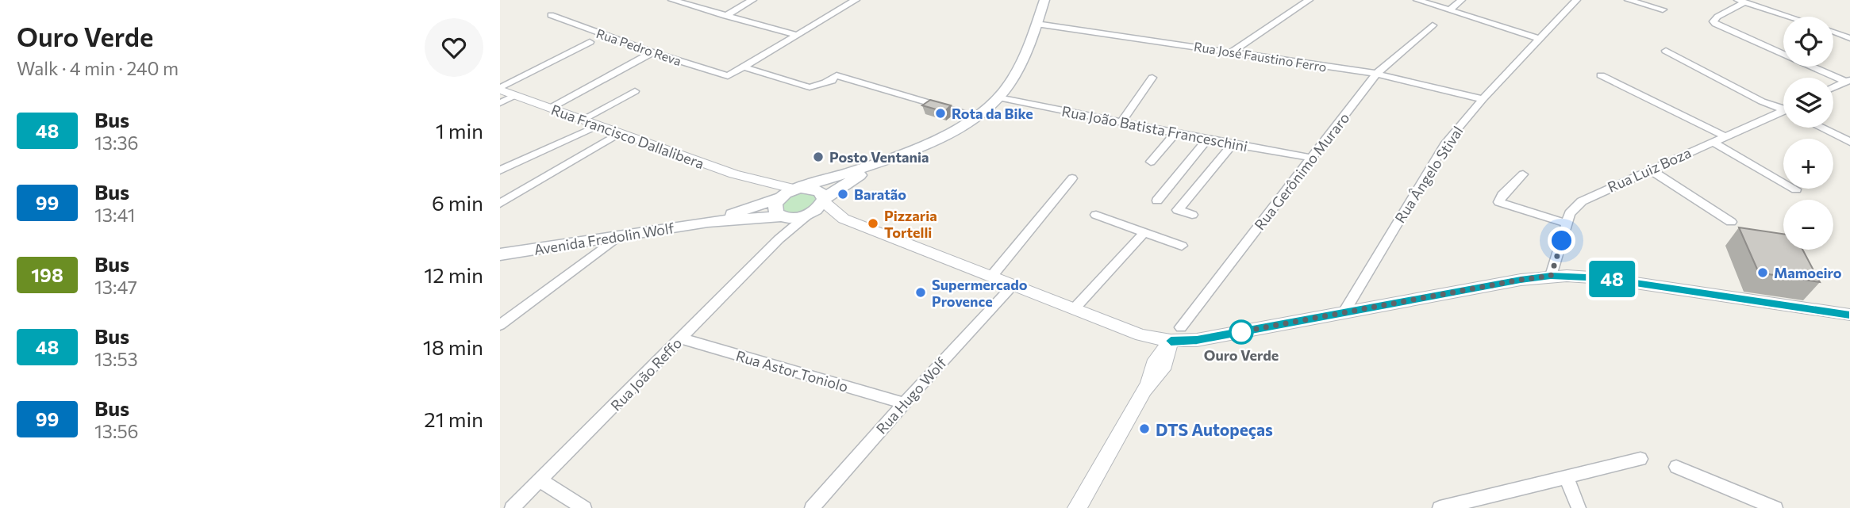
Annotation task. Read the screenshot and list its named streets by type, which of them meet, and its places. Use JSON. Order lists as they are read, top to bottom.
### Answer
{
  "streets": {
    "main road": ["Avenida Fredolin Wolf"],
    "street": [
      "Rua Pedro Reva",
      "Rua José Faustino Ferro",
      "Rua João Batista Franceschini",
      "Rua Francisco Dallalibera",
      "Rua Luiz Boza",
      "Rua Gerônimo Muraro",
      "Rua Ângelo Stival",
      "Rua Astor Toniolo",
      "Rua João Reffo",
      "Rua Hugo Wolf"
    ]
  },
  "crossings": [
    ["Rua José Faustino Ferro", "Rua Gerônimo Muraro"],
    ["Rua José Faustino Ferro", "Rua Ângelo Stival"],
    ["Rua João Batista Franceschini", "Rua Gerônimo Muraro"],
    ["Rua Francisco Dallalibera", "Avenida Fredolin Wolf"],
    ["Avenida Fredolin Wolf", "Rua João Reffo"],
    ["Rua Astor Toniolo", "Rua João Reffo"],
    ["Rua Astor Toniolo", "Rua Hugo Wolf"]
  ],
  "places": [
    "Rota da Bike",
    "Posto Ventania",
    "Baratão",
    "Pizzaria Tortelli",
    "Mamoeiro",
    "Supermercado Provence",
    "Ouro Verde",
    "DTS Autopeças"
  ],
  "lines": ["bus line 48"],
  "page": {
    "heading": ["Ouro Verde", "Walk · 4 min · 240 m"],
    "on_map": "48",
    "map_buttons": ["+", "−"],
    "list": [
      {
        "mark": "48",
        "name": "Bus",
        "note": "13:36",
        "value": "1 min"
      },
      {
        "mark": "99",
        "name": "Bus",
        "note": "13:41",
        "value": "6 min"
      },
      {
        "mark": "198",
        "name": "Bus",
        "note": "13:47",
        "value": "12 min"
      },
      {
        "mark": "48",
        "name": "Bus",
        "note": "13:53",
        "value": "18 min"
      },
      {
        "mark": "99",
        "name": "Bus",
        "note": "13:56",
        "value": "21 min"
      }
    ]
  }
}
